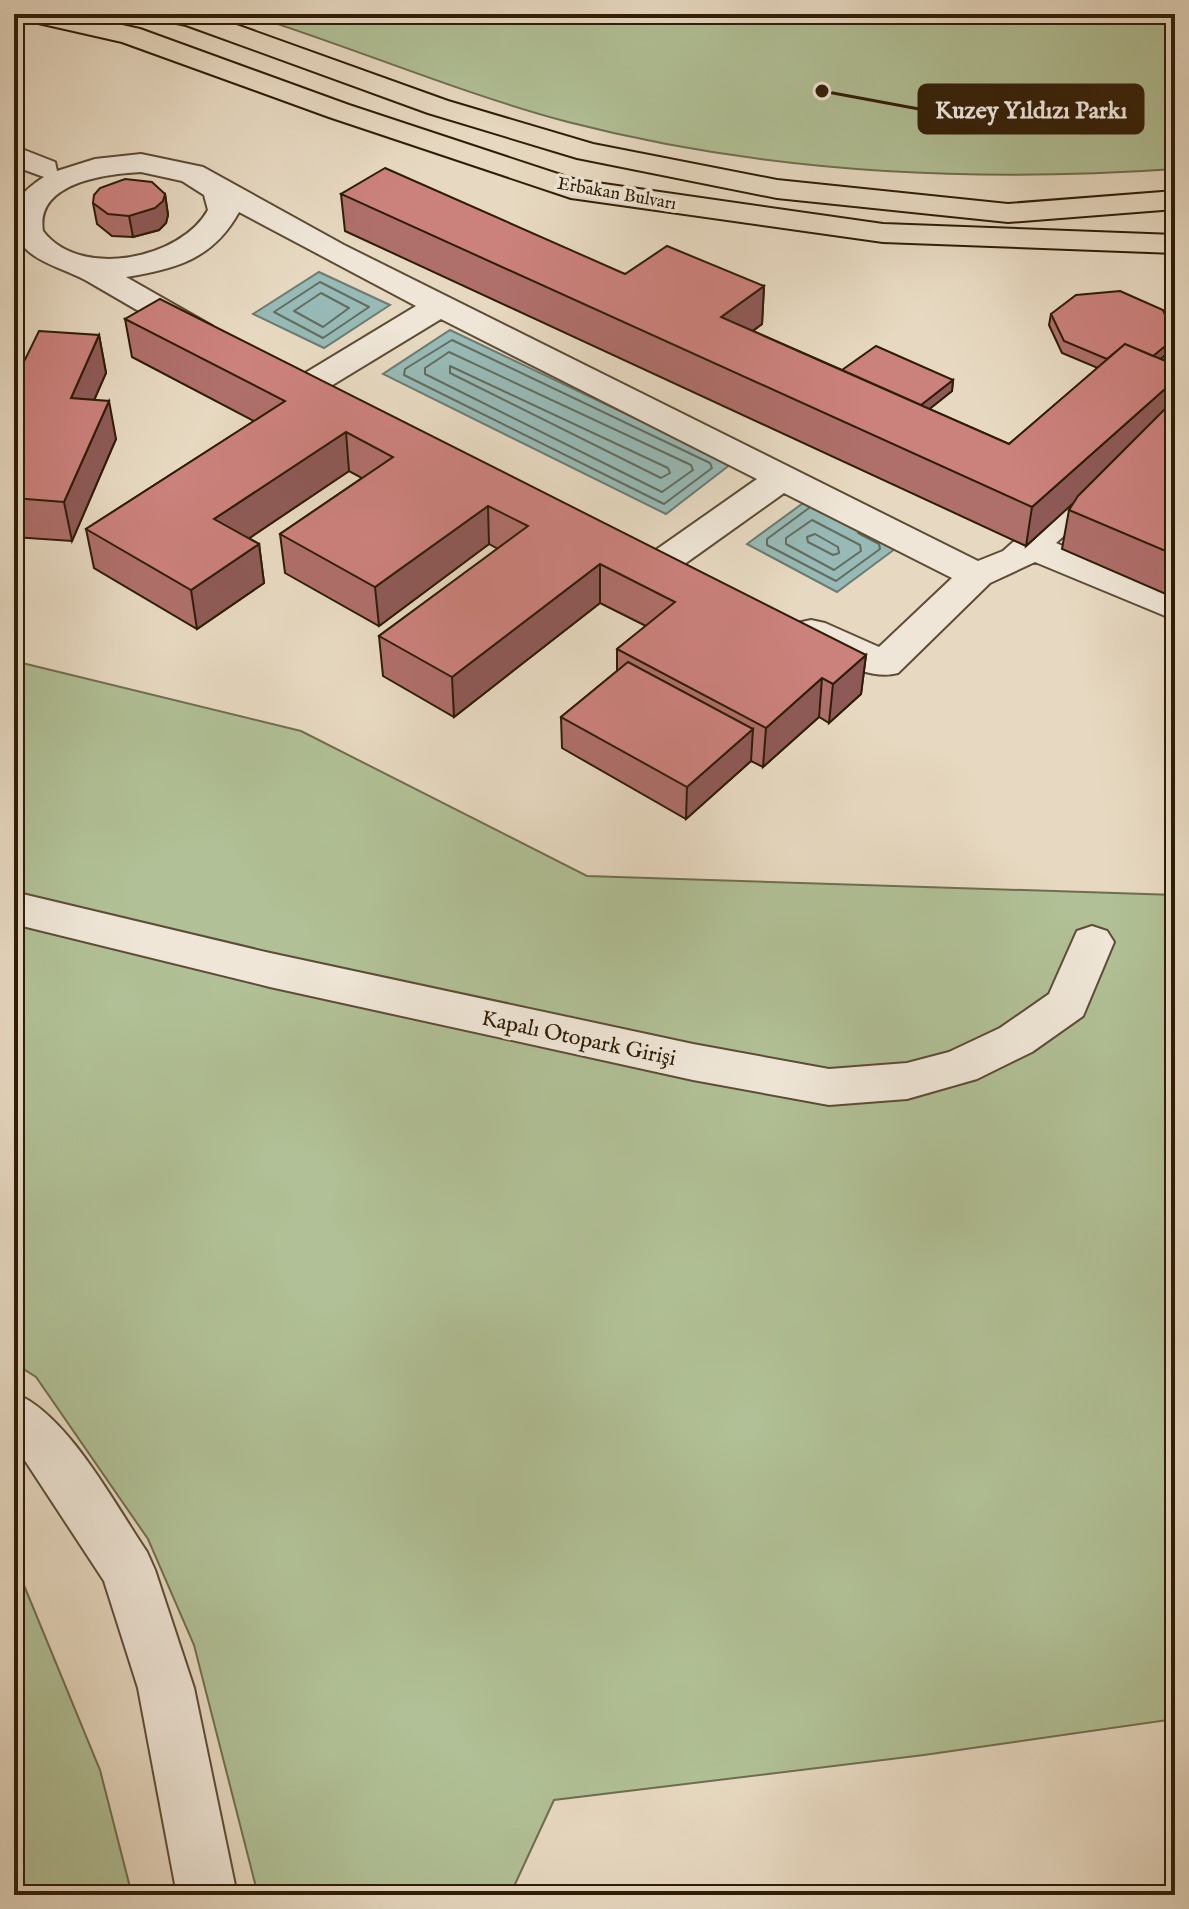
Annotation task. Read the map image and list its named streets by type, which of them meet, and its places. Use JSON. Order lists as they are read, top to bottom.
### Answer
{
  "streets": {
    "highway": ["Erbakan Bulvarı"],
    "street": ["Kapalı Otopark Girişi"]
  },
  "places": ["Kuzey Yıldızı Parkı"]
}
